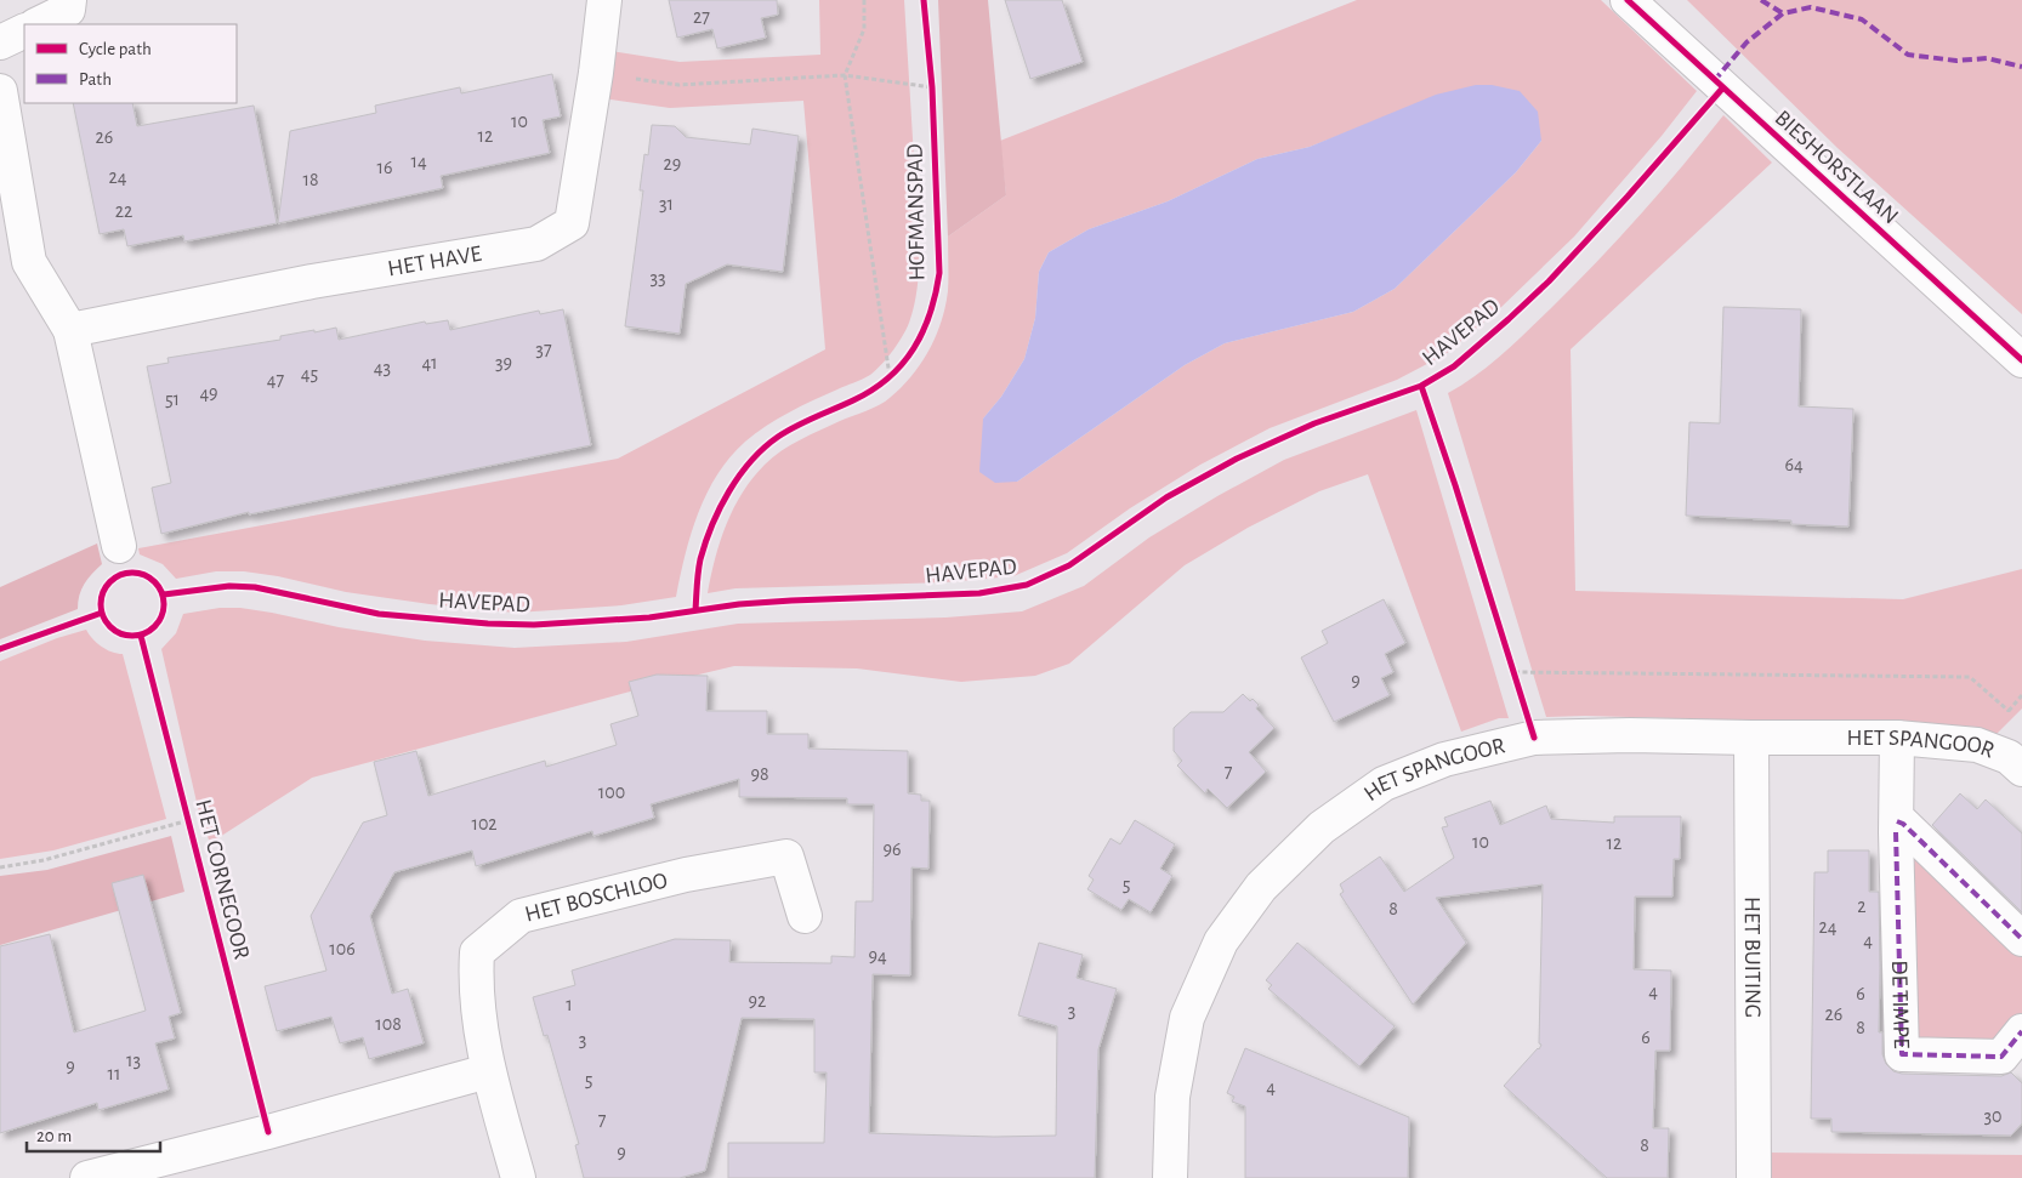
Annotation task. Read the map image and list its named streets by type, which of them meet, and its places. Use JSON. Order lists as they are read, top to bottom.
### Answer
{
  "streets": {
    "street": [
      "BIESHORSTLAAN",
      "HET HAVE",
      "HET SPANGOOR",
      "HET BOSCHLOO",
      "HET BUITING",
      "DE TIMPE"
    ],
    "cycle path": ["HOFMANSPAD", "HAVEPAD", "HET CORNEGOOR"]
  },
  "crossings": [
    ["HET SPANGOOR", "HET BUITING"],
    ["HET SPANGOOR", "DE TIMPE"]
  ],
  "house_numbers": [
    "27",
    "10",
    "12",
    "26",
    "14",
    "29",
    "16",
    "24",
    "18",
    "31",
    "22",
    "33",
    "37",
    "41",
    "39",
    "43",
    "45",
    "47",
    "49",
    "51",
    "64",
    "9",
    "7",
    "98",
    "100",
    "102",
    "10",
    "12",
    "96",
    "5",
    "2",
    "8",
    "24",
    "4",
    "106",
    "94",
    "4",
    "6",
    "92",
    "1",
    "3",
    "26",
    "108",
    "8",
    "6",
    "3",
    "13",
    "9",
    "11",
    "5",
    "4",
    "30",
    "7",
    "8",
    "9"
  ],
  "legend": ["Cycle path", "Path"],
  "scale_bar": "20 m"
}
